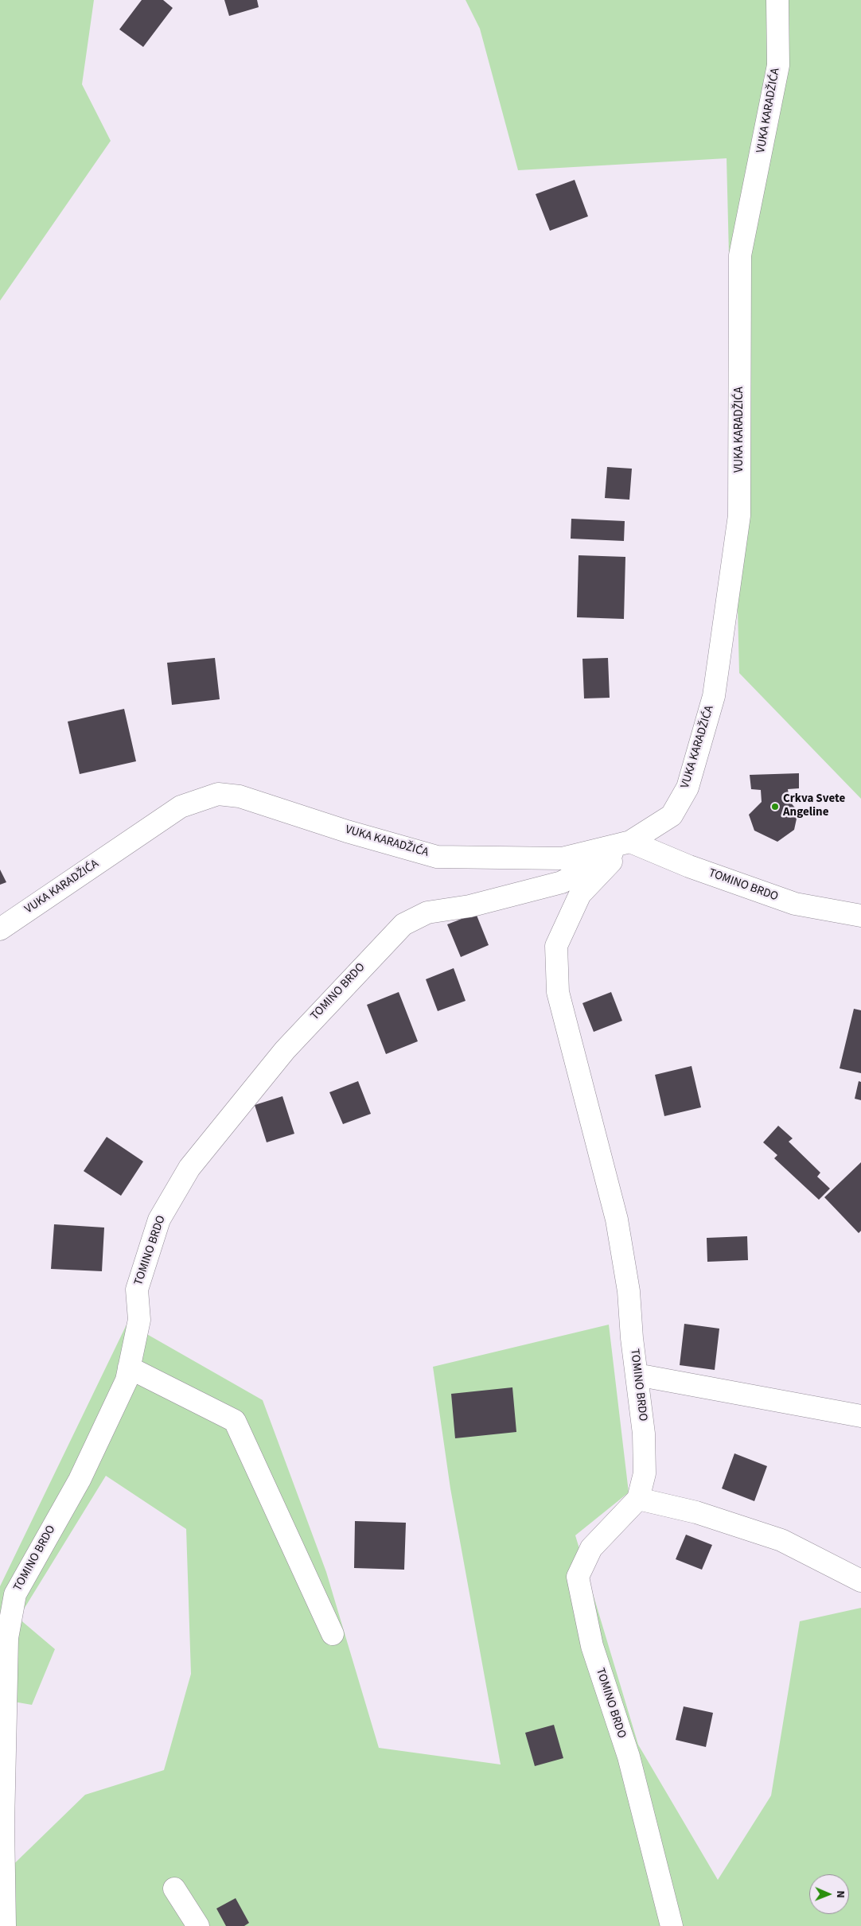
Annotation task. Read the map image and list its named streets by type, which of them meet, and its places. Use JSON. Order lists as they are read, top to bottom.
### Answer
{
  "streets": {
    "street": ["VUKA KARADŽIĆA", "TOMINO BRDO"]
  },
  "crossings": [
    ["VUKA KARADŽIĆA", "TOMINO BRDO"]
  ],
  "places": ["Crkva Svete Angeline"],
  "north": "right"
}
